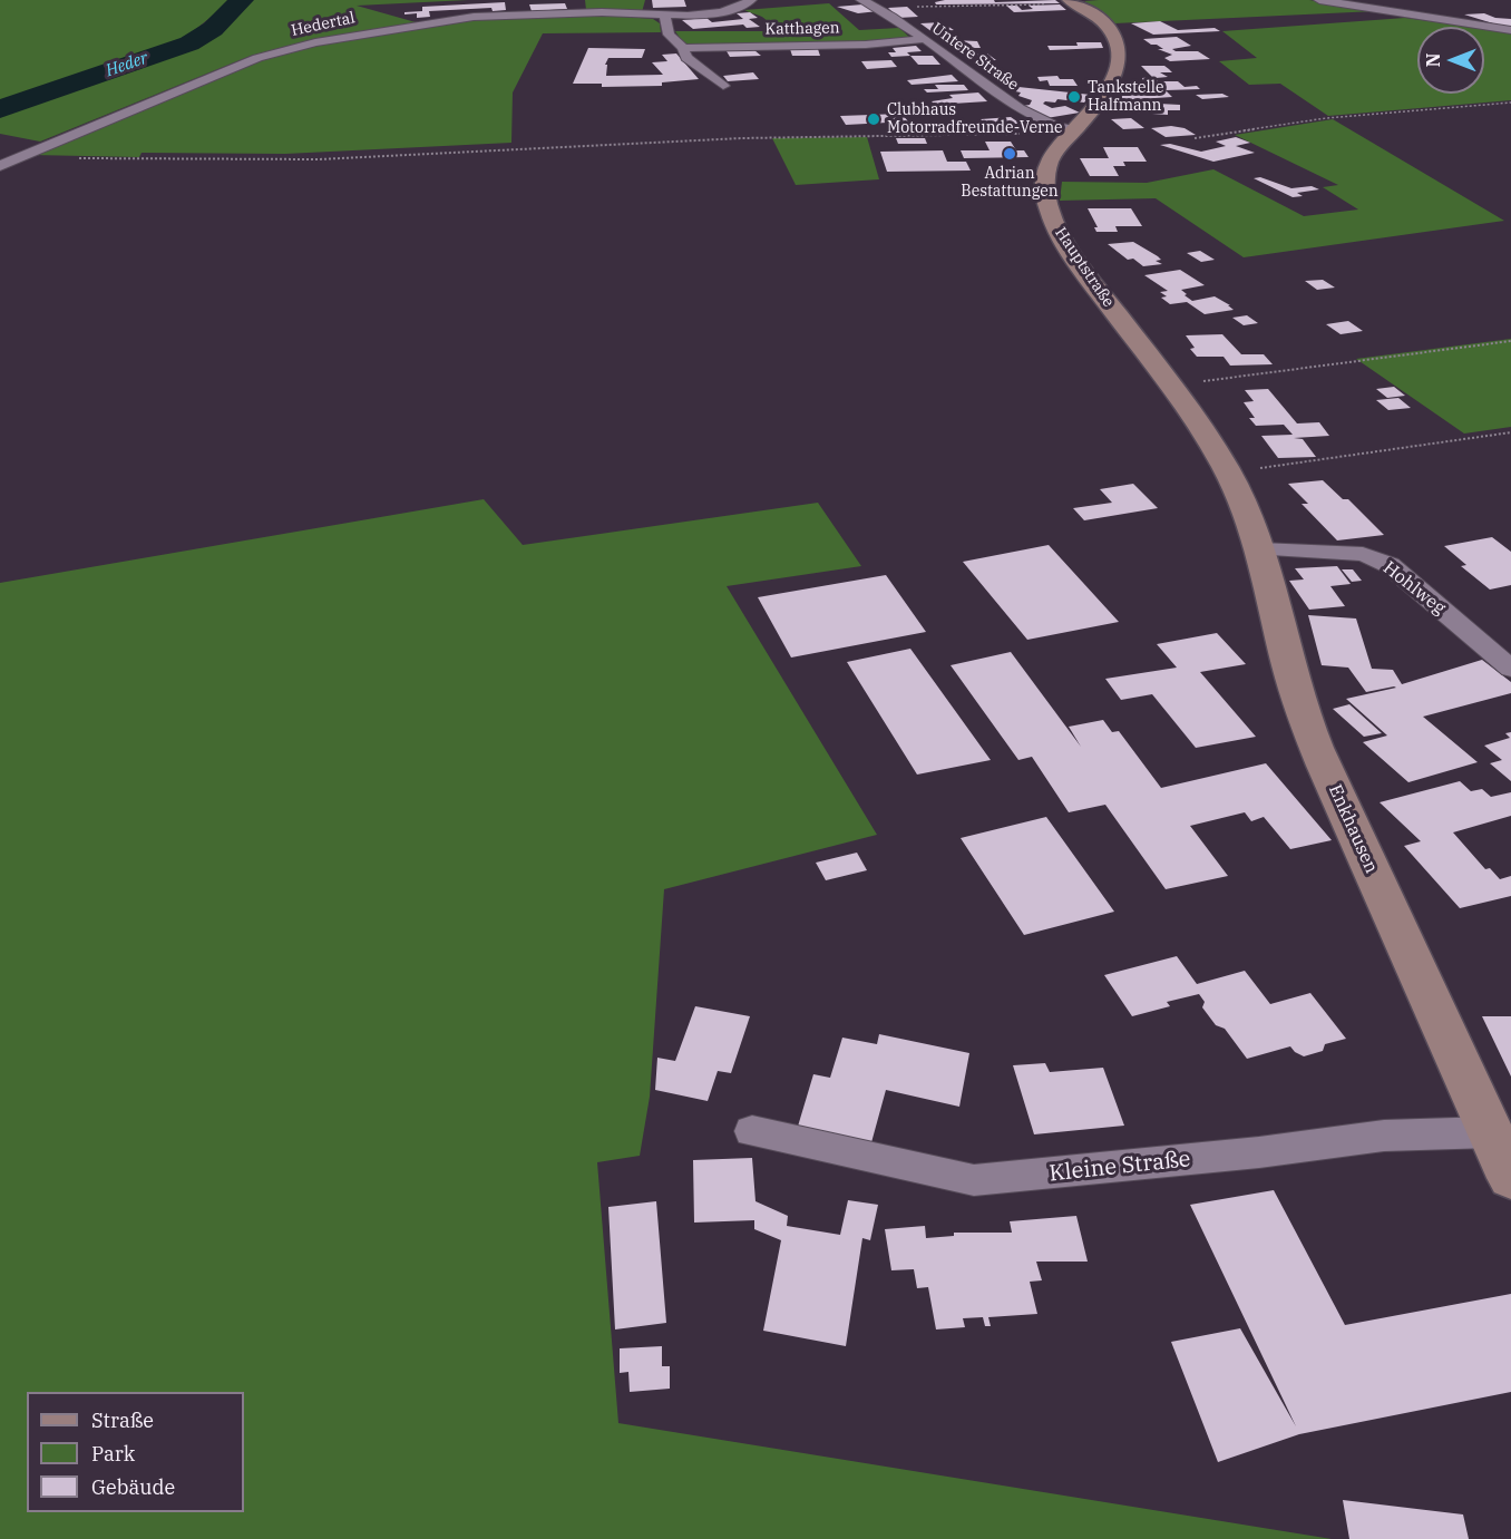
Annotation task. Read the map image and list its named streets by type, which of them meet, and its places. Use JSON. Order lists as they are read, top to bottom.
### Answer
{
  "streets": {
    "main road": ["Hauptstraße", "Enkhausen"],
    "street": [
      "Hedertal",
      "Katthagen",
      "Untere Straße",
      "Hohlweg",
      "Kleine Straße"
    ]
  },
  "crossings": [
    ["Katthagen", "Untere Straße"],
    ["Untere Straße", "Hauptstraße"],
    ["Hauptstraße", "Enkhausen"],
    ["Hohlweg", "Enkhausen"],
    ["Enkhausen", "Kleine Straße"]
  ],
  "water": ["Heder"],
  "places": ["Tankstelle Halfmann", "Clubhaus Motorradfreunde-Verne", "Adrian Bestattungen"],
  "legend": ["Straße", "Park", "Gebäude"],
  "north": "left"
}
